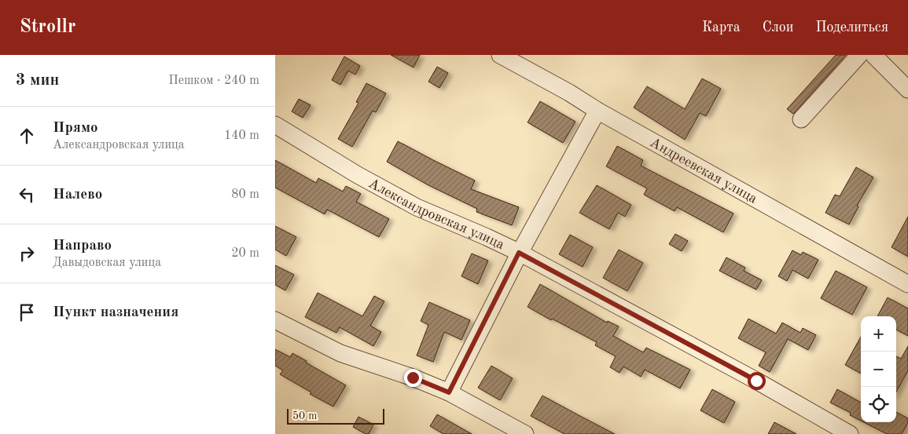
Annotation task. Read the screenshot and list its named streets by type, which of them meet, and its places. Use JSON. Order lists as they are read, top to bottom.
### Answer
{
  "streets": {
    "street": ["Андреевская улица", "Александровская улица"]
  },
  "scale_bar": "50 m",
  "page": {
    "header": "Strollr",
    "nav": ["Карта", "Слои", "Поделиться"],
    "heading": ["3 мин", "Пешком · 240 m"],
    "list": [
      ["Прямо", "Александровская улица", "140 m"],
      ["Налево", "80 m"],
      ["Направо", "Давыдовская улица", "20 m"],
      "Пункт назначения"
    ],
    "map_buttons": ["+", "−"],
    "scale": "50 m"
  }
}
